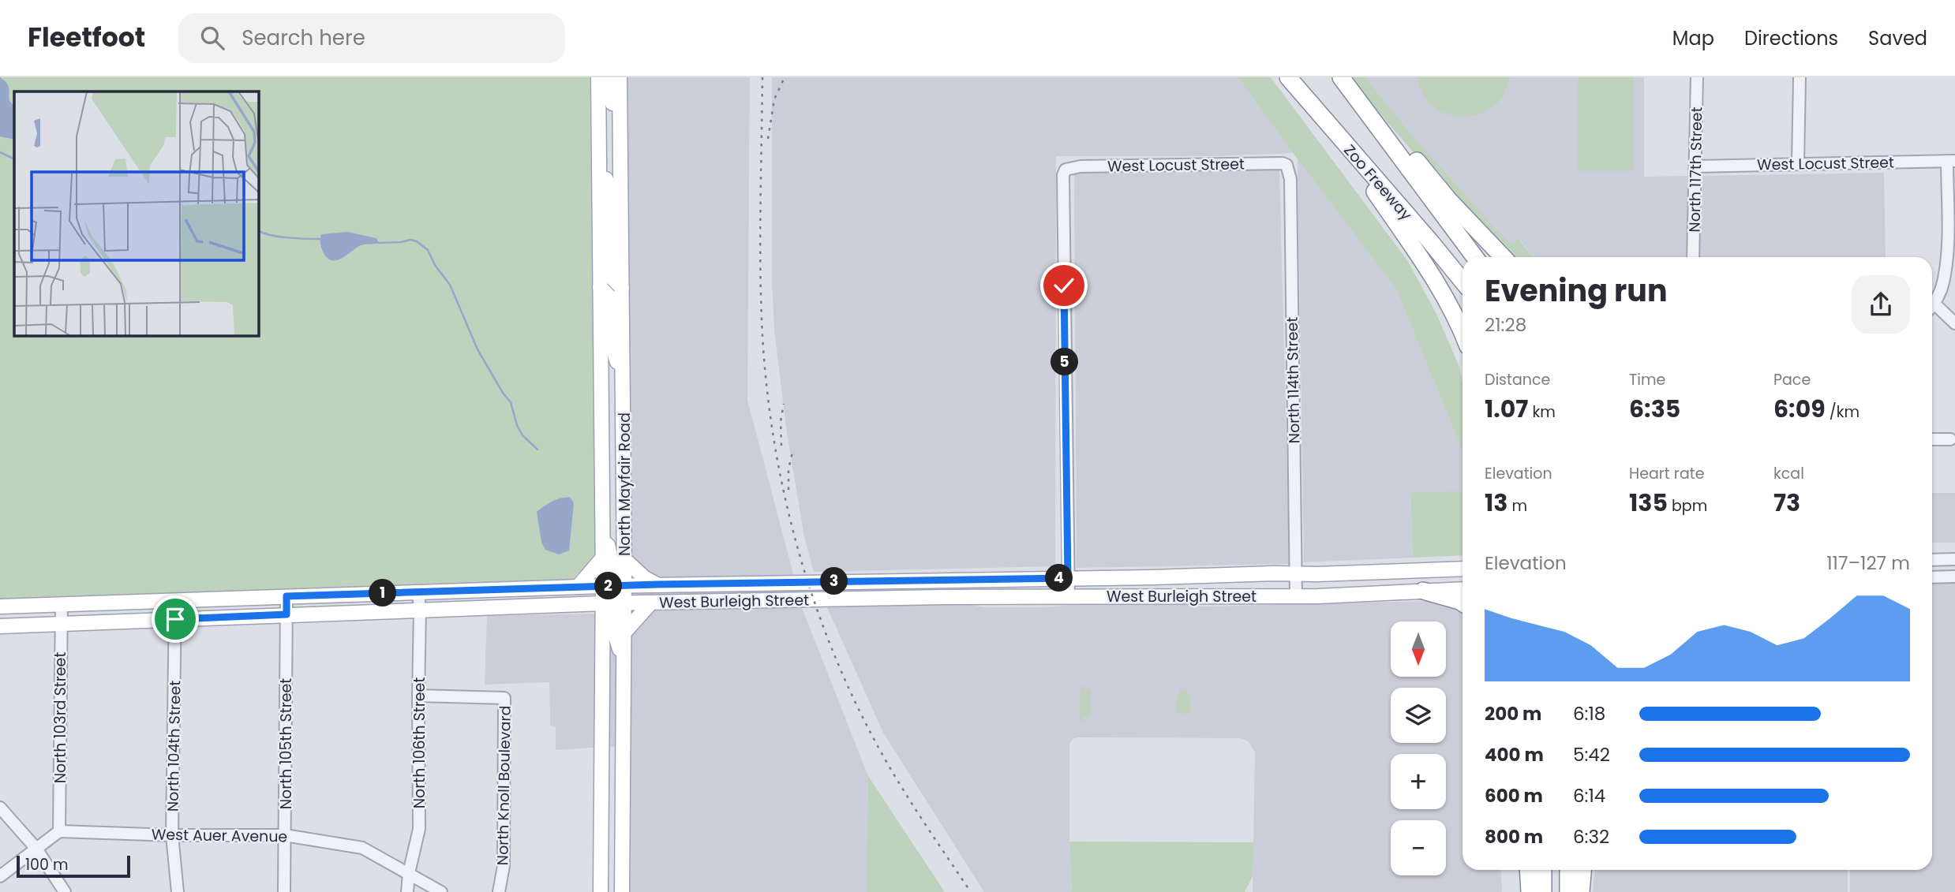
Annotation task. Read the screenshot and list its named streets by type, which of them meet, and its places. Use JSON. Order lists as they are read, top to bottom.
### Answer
{
  "streets": {
    "highway": ["Zoo Freeway"],
    "main road": ["North Mayfair Road", "West Burleigh Street"],
    "street": [
      "West Locust Street",
      "North 117th Street",
      "North 114th Street",
      "North 103rd Street",
      "North 106th Street",
      "North 105th Street",
      "North 104th Street",
      "North Knoll Boulevard",
      "West Auer Avenue"
    ]
  },
  "crossings": [
    ["West Locust Street", "North 117th Street"],
    ["West Locust Street", "North 114th Street"],
    ["West Locust Street", "West Burleigh Street"],
    ["North 114th Street", "West Burleigh Street"],
    ["North Mayfair Road", "West Burleigh Street"],
    ["West Burleigh Street", "North 103rd Street"],
    ["West Burleigh Street", "North 106th Street"],
    ["West Burleigh Street", "North 105th Street"],
    ["West Burleigh Street", "North 104th Street"],
    ["North 103rd Street", "West Auer Avenue"],
    ["North 106th Street", "North Knoll Boulevard"],
    ["North 106th Street", "West Auer Avenue"],
    ["North 105th Street", "West Auer Avenue"],
    ["North 104th Street", "West Auer Avenue"]
  ],
  "scale_bar": "100 m",
  "north": "bottom",
  "page": {
    "header": "Fleetfoot",
    "search": "Search here",
    "nav": ["Map", "Directions", "Saved"],
    "heading": ["Evening run", "21:28"],
    "pins": [
      "5",
      "4",
      "3",
      "2",
      "1"
    ],
    "stats": [
      ["Distance", "1.07 km"],
      ["Time", "6:35"],
      ["Pace", "6:09 /km"],
      ["Elevation", "13 m"],
      ["Heart rate", "135 bpm"],
      ["kcal", "73"]
    ],
    "chart": ["Elevation", "117–127 m"],
    "map_buttons": ["+", "−"],
    "list": [
      {
        "name": "200 m",
        "note": "6:18"
      },
      {
        "name": "400 m",
        "note": "5:42"
      },
      {
        "name": "600 m",
        "note": "6:14"
      },
      {
        "name": "800 m",
        "note": "6:32"
      }
    ],
    "scale": "100 m"
  }
}
